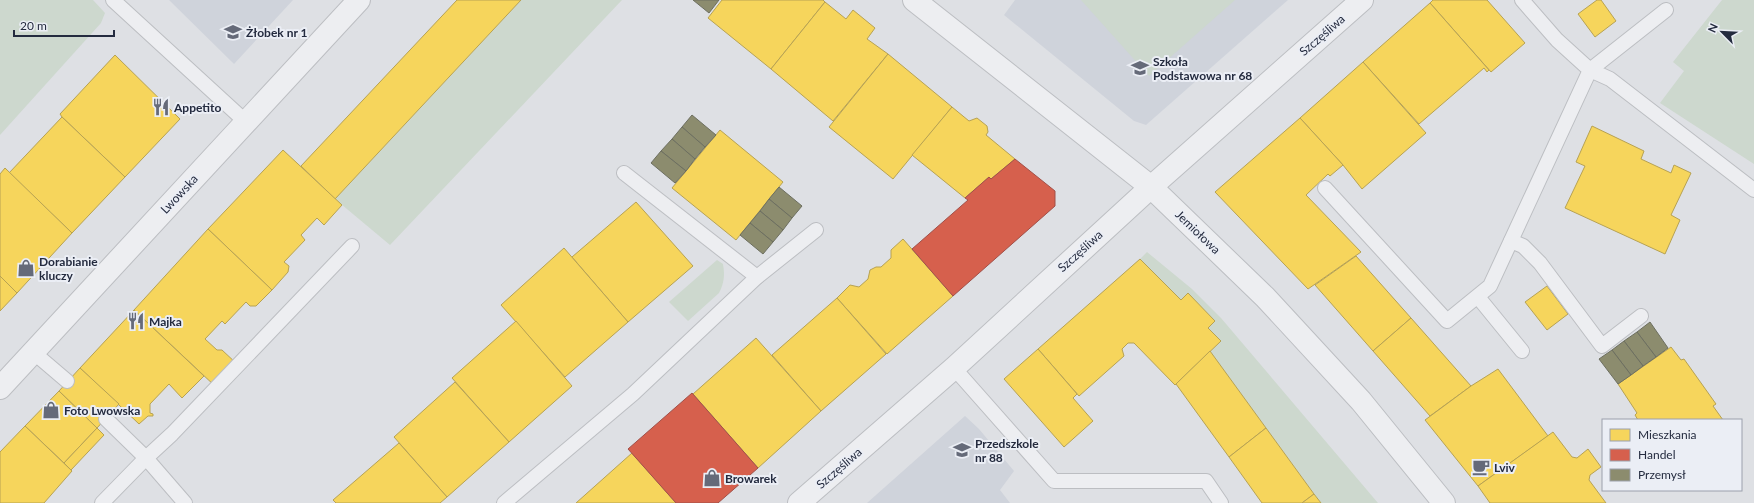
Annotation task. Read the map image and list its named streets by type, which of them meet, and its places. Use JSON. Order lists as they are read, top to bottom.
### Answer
{
  "streets": {
    "street": ["Szczęśliwa", "Lwowska", "Jemiołowa"]
  },
  "crossings": [
    ["Szczęśliwa", "Jemiołowa"]
  ],
  "places": {
    "school or university": ["Żłobek nr 1", "Szkoła Podstawowa nr 68", "Przedszkole nr 88"],
    "restaurant": ["Appetito", "Majka"],
    "shop": ["Dorabianie kluczy", "Foto Lwowska", "Browarek"],
    "cafe": ["Lviv"]
  },
  "legend": ["Mieszkania", "Handel", "Przemysł"],
  "scale_bar": "20 m",
  "north": "top left"
}
